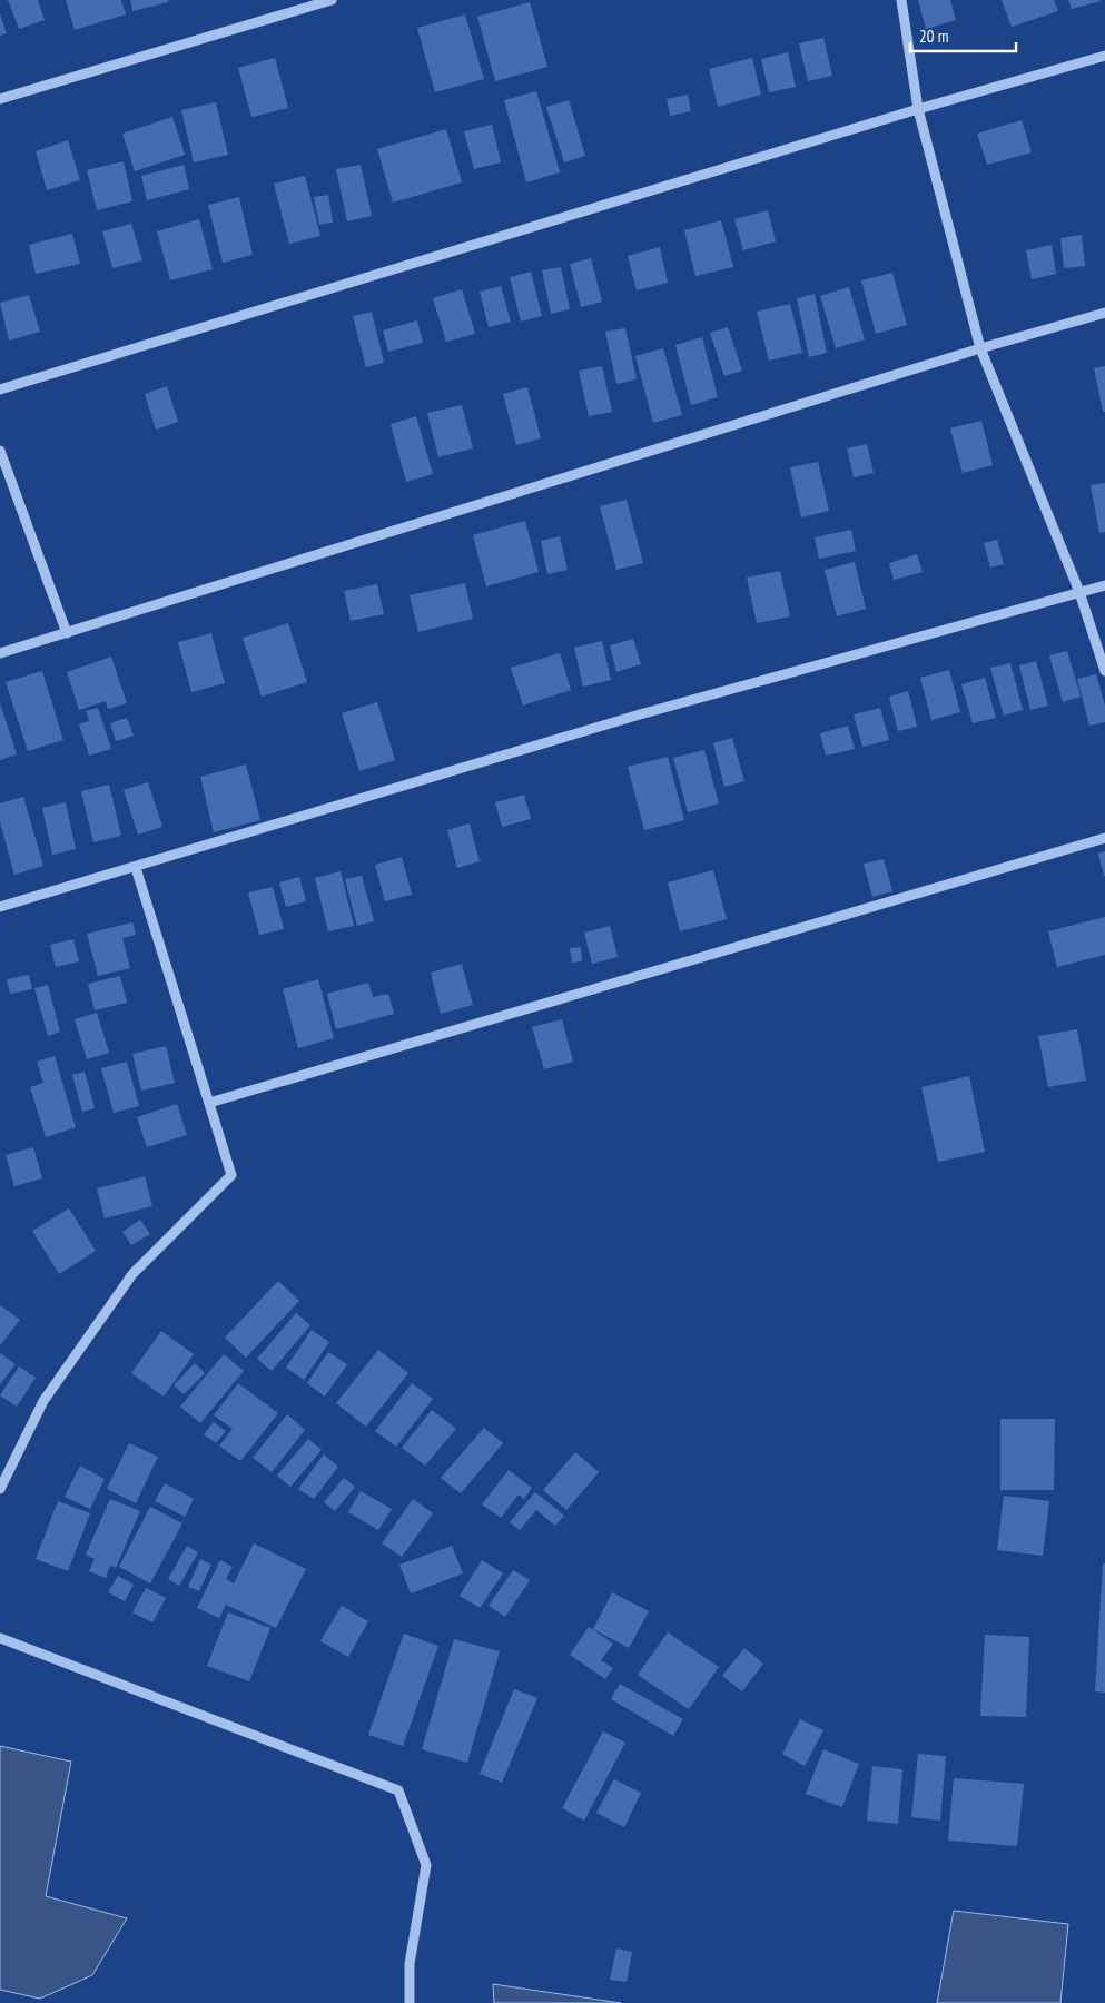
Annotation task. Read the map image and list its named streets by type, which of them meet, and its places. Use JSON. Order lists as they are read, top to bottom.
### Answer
{
  "scale_bar": "20 m"
}
